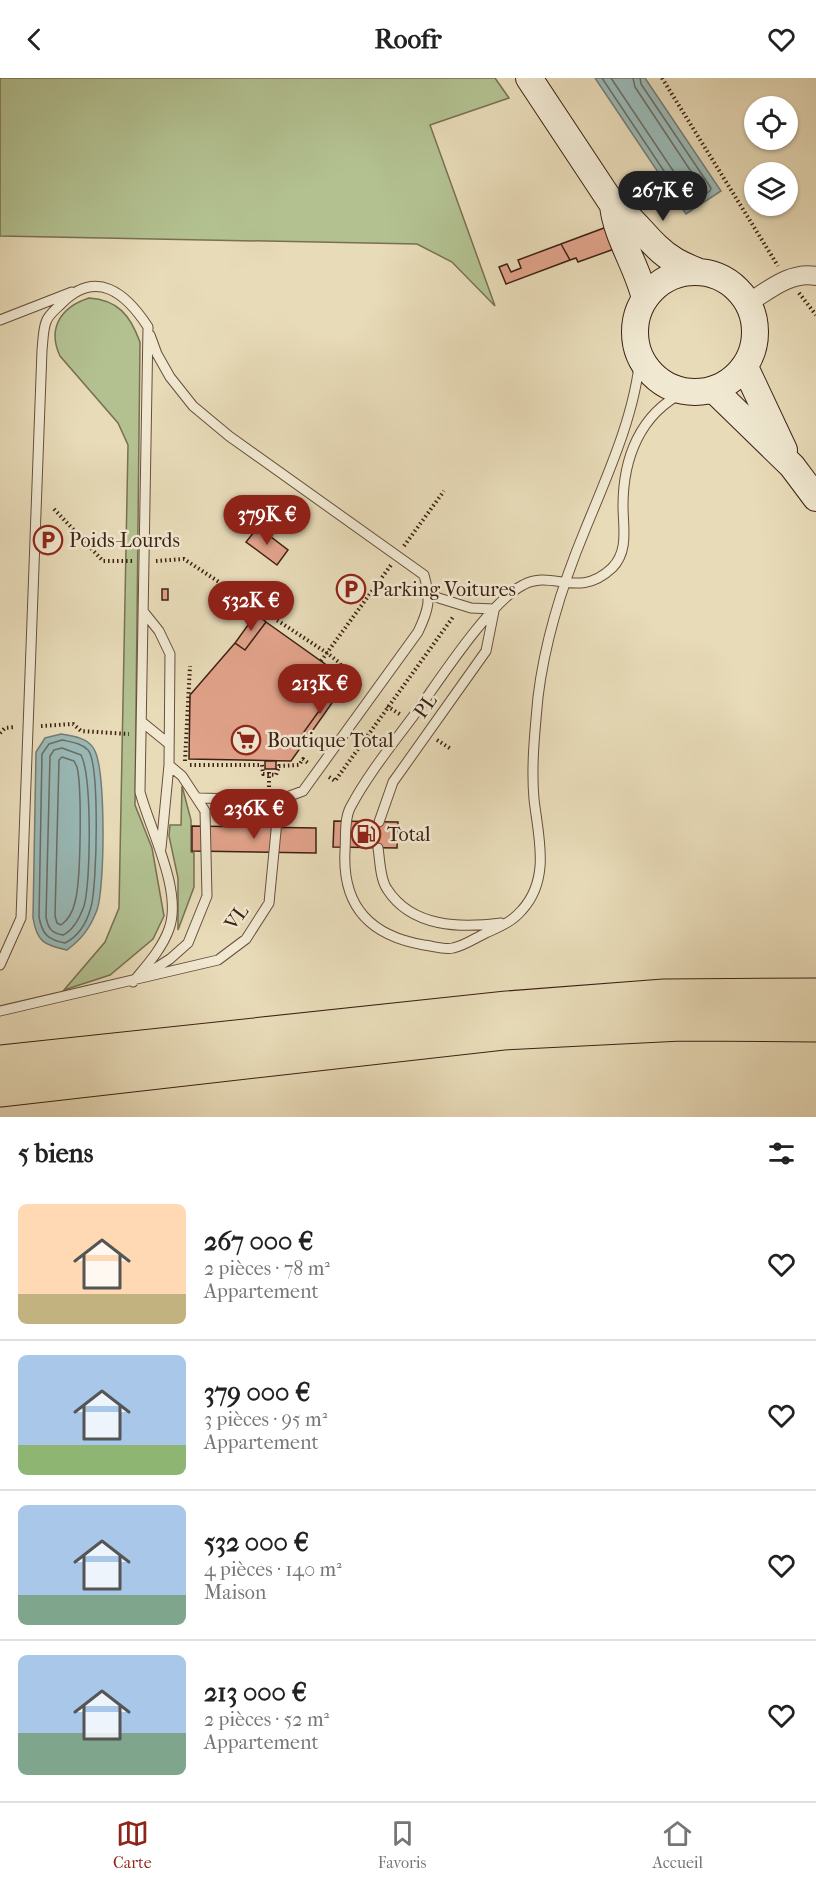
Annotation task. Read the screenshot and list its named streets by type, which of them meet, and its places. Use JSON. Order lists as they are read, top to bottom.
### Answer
{
  "streets": {
    "lane": ["PL", "VL"]
  },
  "places": {
    "parking": ["Poids-Lourds", "Parking Voitures"],
    "supermarket": ["Boutique Total"],
    "fuel station": ["Total"]
  },
  "page": {
    "header": "Roofr",
    "price": [
      "267K €",
      "379K €",
      "532K €",
      "213K €",
      "236K €"
    ],
    "heading": "5 biens",
    "list": [
      {
        "name": "267 000 €",
        "note": "2 pièces · 78 m² · Appartement"
      },
      {
        "name": "379 000 €",
        "note": "3 pièces · 95 m² · Appartement"
      },
      {
        "name": "532 000 €",
        "note": "4 pièces · 140 m² · Maison"
      },
      {
        "name": "213 000 €",
        "note": "2 pièces · 52 m² · Appartement"
      }
    ],
    "tabs": ["Carte", "Favoris", "Accueil"]
  }
}
